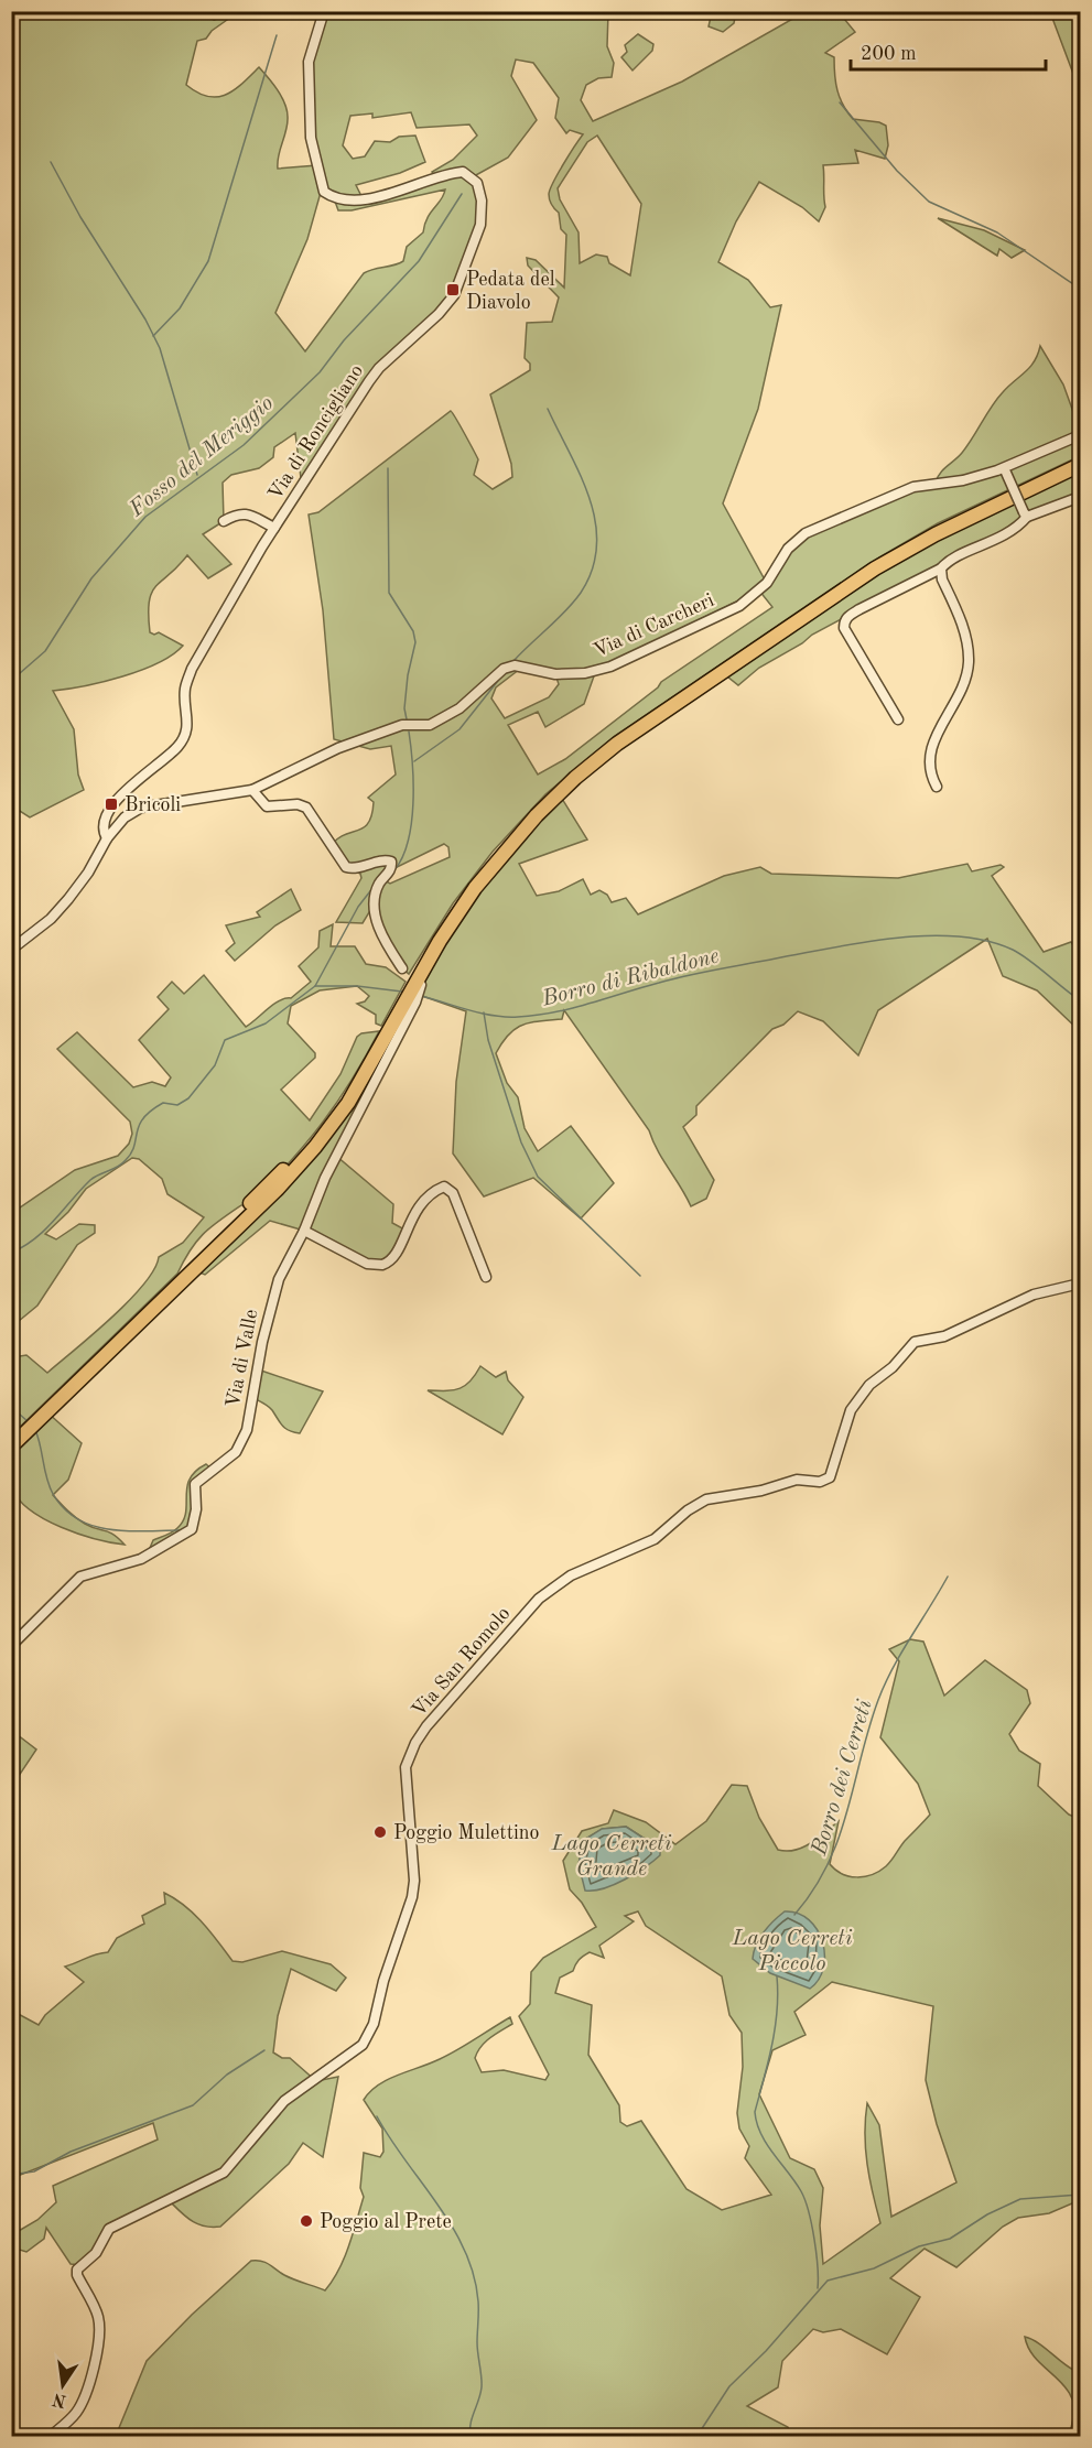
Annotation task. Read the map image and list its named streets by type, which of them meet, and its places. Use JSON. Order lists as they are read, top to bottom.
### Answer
{
  "streets": {
    "street": [
      "Via di Roncigliano",
      "Via di Carcheri",
      "Via di Valle",
      "Via San Romolo"
    ]
  },
  "crossings": [
    ["Via di Roncigliano", "Via di Carcheri"]
  ],
  "water": [
    "Fosso del Meriggio",
    "Borro di Ribaldone",
    "Borro dei Cerreti",
    "Lago Cerreti Grande",
    "Lago Cerreti Piccolo"
  ],
  "places": {
    "transit": ["Pedata del Diavolo", "Bricoli"],
    "other": ["Poggio Mulettino", "Poggio al Prete"]
  },
  "scale_bar": "200 m",
  "north": "bottom"
}
